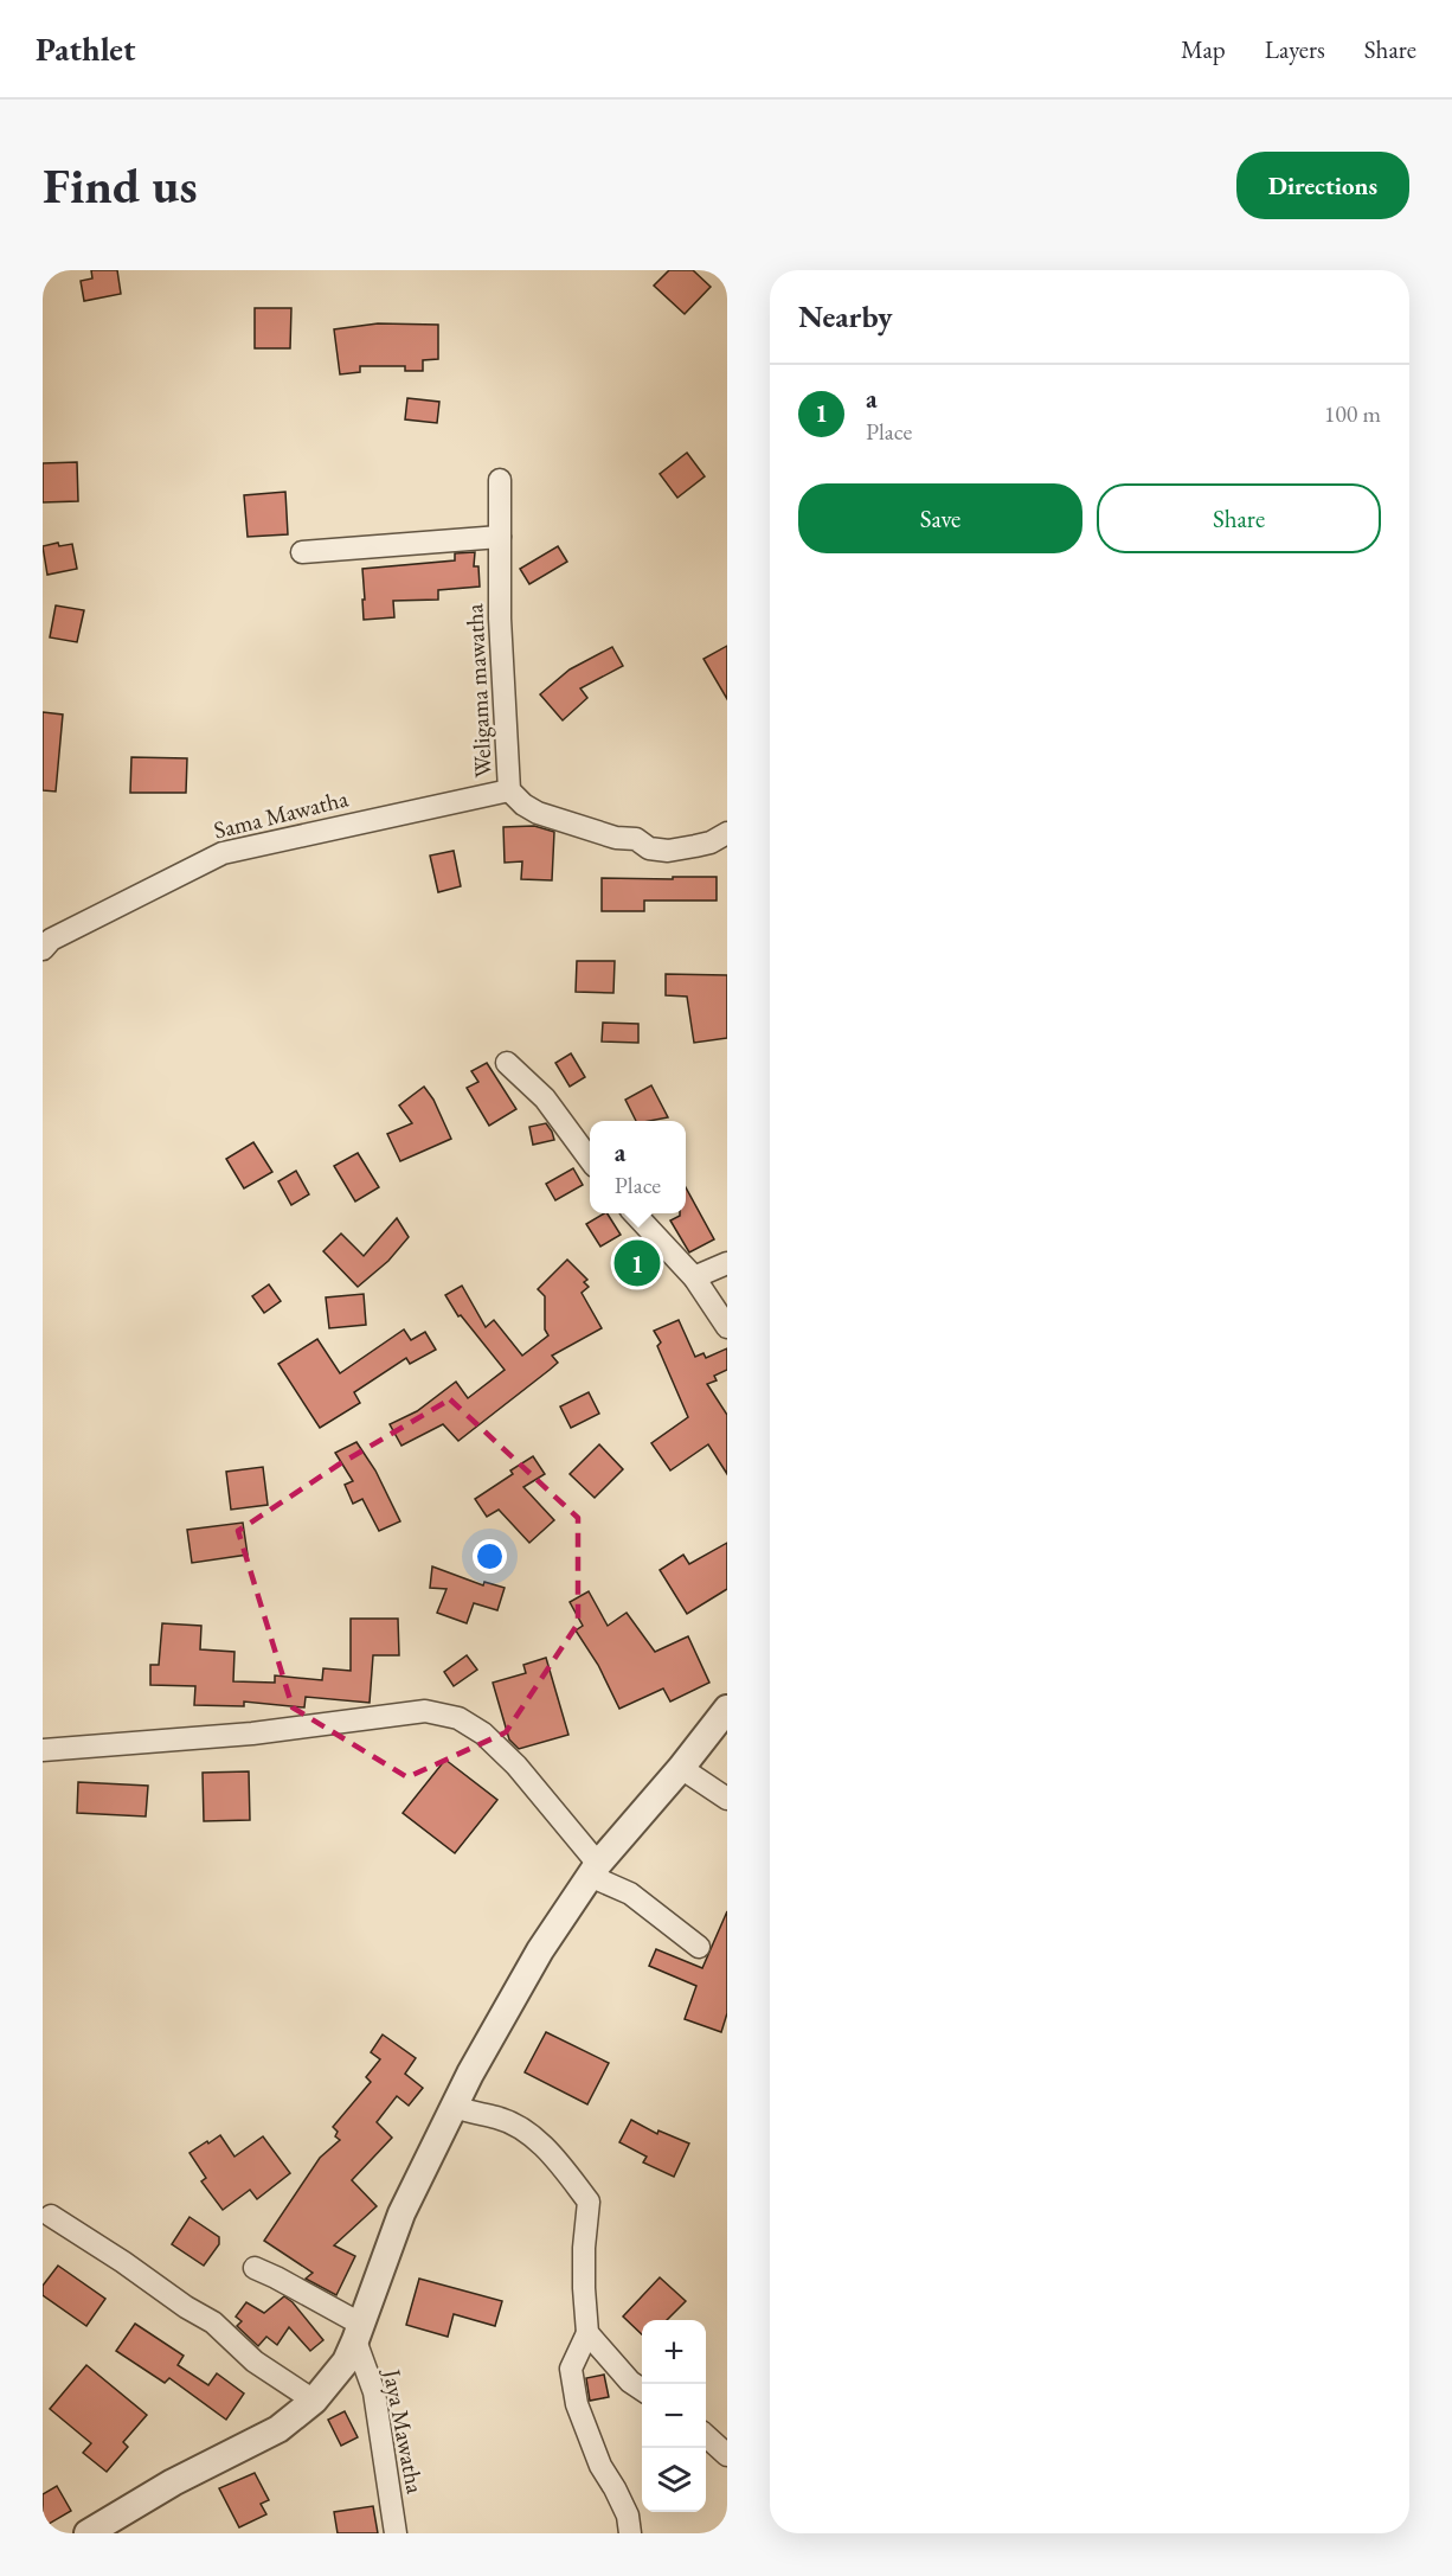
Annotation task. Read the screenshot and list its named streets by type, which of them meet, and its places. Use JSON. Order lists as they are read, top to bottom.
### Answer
{
  "streets": {
    "street": ["Weligama mawatha", "Sama Mawatha", "Jaya Mawatha"]
  },
  "crossings": [
    ["Weligama mawatha", "Sama Mawatha"]
  ],
  "page": {
    "header": "Pathlet",
    "nav": ["Map", "Layers", "Share"],
    "buttons": [
      "Directions",
      ["Save", "Share"]
    ],
    "title": "Find us",
    "heading": "Nearby",
    "list": [
      {
        "mark": "1",
        "name": "a",
        "note": "Place",
        "value": "100 m"
      }
    ],
    "popup": ["a", "Place"],
    "pins": "1",
    "map_buttons": ["+", "−"]
  }
}
